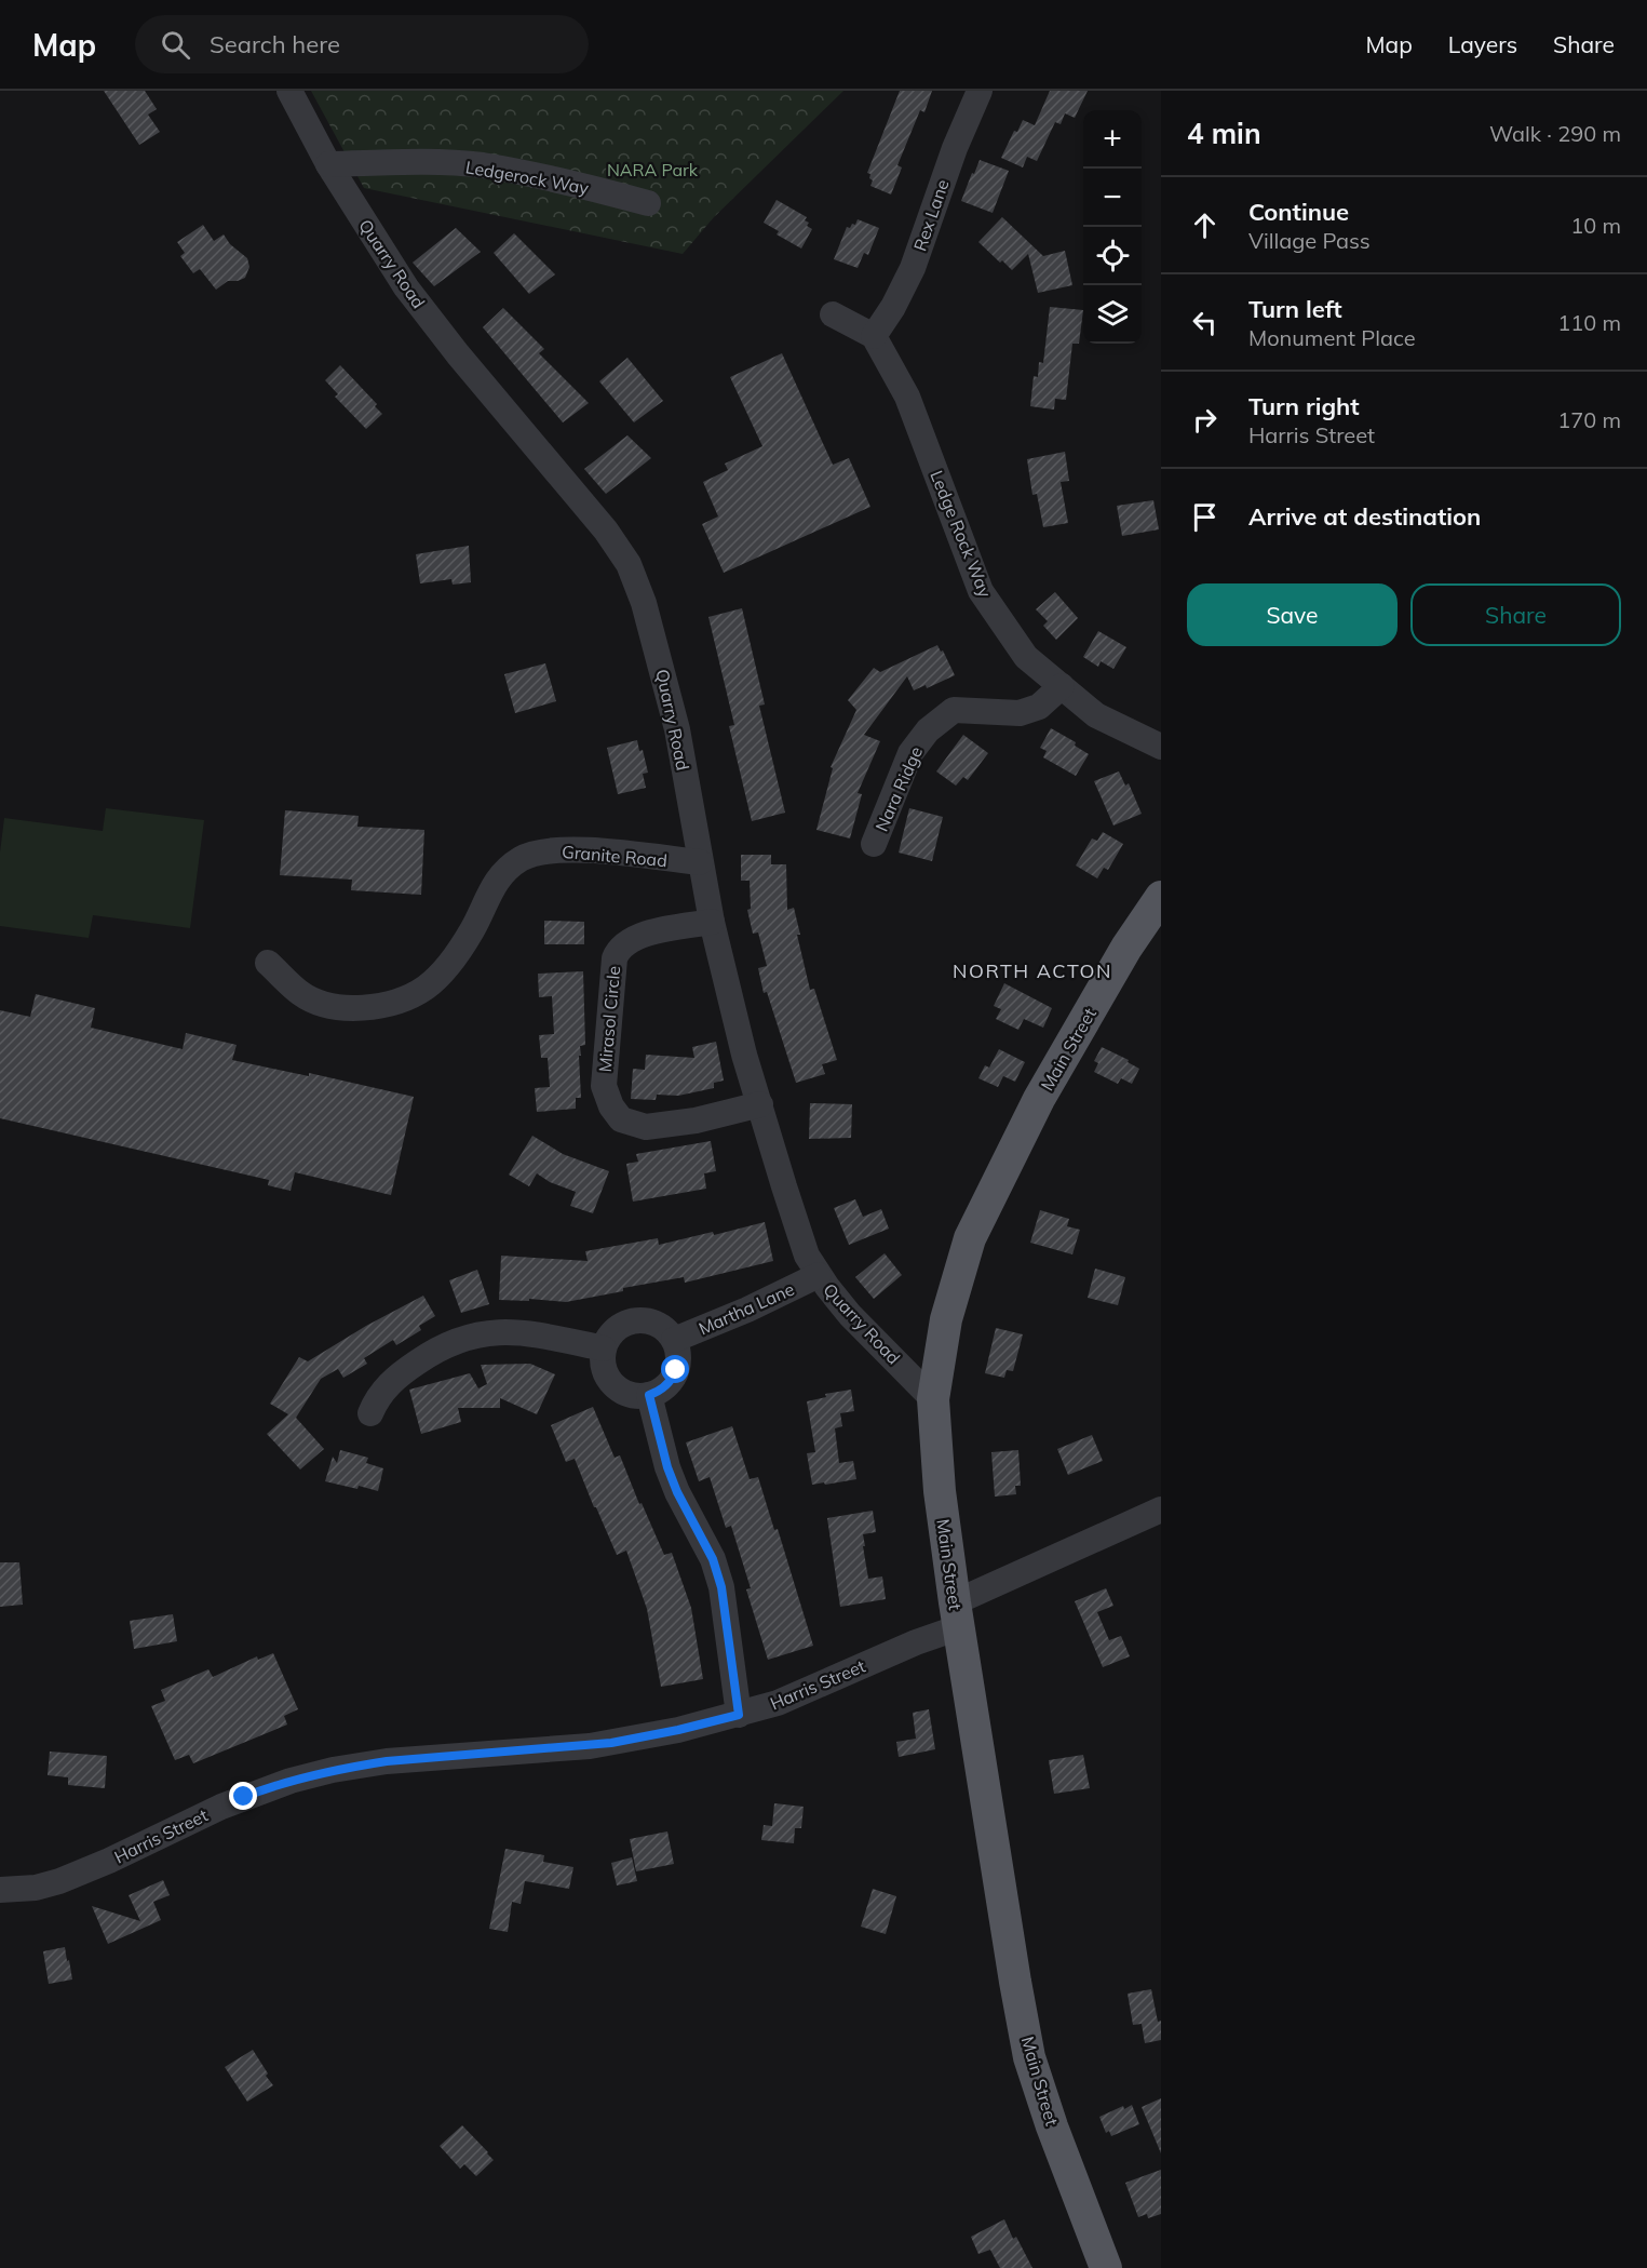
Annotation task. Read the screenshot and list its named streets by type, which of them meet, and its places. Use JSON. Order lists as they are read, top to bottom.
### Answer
{
  "streets": {
    "main road": ["Main Street"],
    "street": [
      "Ledgerock Way",
      "Rex Lane",
      "Quarry Road",
      "Ledge Rock Way",
      "Nara Ridge",
      "Granite Road",
      "Mirasol Circle",
      "Martha Lane",
      "Harris Street"
    ]
  },
  "crossings": [
    ["Ledgerock Way", "Quarry Road"],
    ["Rex Lane", "Ledge Rock Way"],
    ["Quarry Road", "Granite Road"],
    ["Quarry Road", "Mirasol Circle"],
    ["Quarry Road", "Main Street"],
    ["Quarry Road", "Martha Lane"],
    ["Ledge Rock Way", "Nara Ridge"],
    ["Main Street", "Harris Street"]
  ],
  "districts": ["NORTH ACTON"],
  "parks": ["NARA Park"],
  "page": {
    "header": "Map",
    "search": "Search here",
    "nav": ["Map", "Layers", "Share"],
    "heading": ["4 min", "Walk · 290 m"],
    "map_buttons": ["+", "−"],
    "list": [
      ["Continue", "Village Pass", "10 m"],
      ["Turn left", "Monument Place", "110 m"],
      ["Turn right", "Harris Street", "170 m"],
      "Arrive at destination"
    ],
    "buttons": ["Save", "Share"]
  }
}
